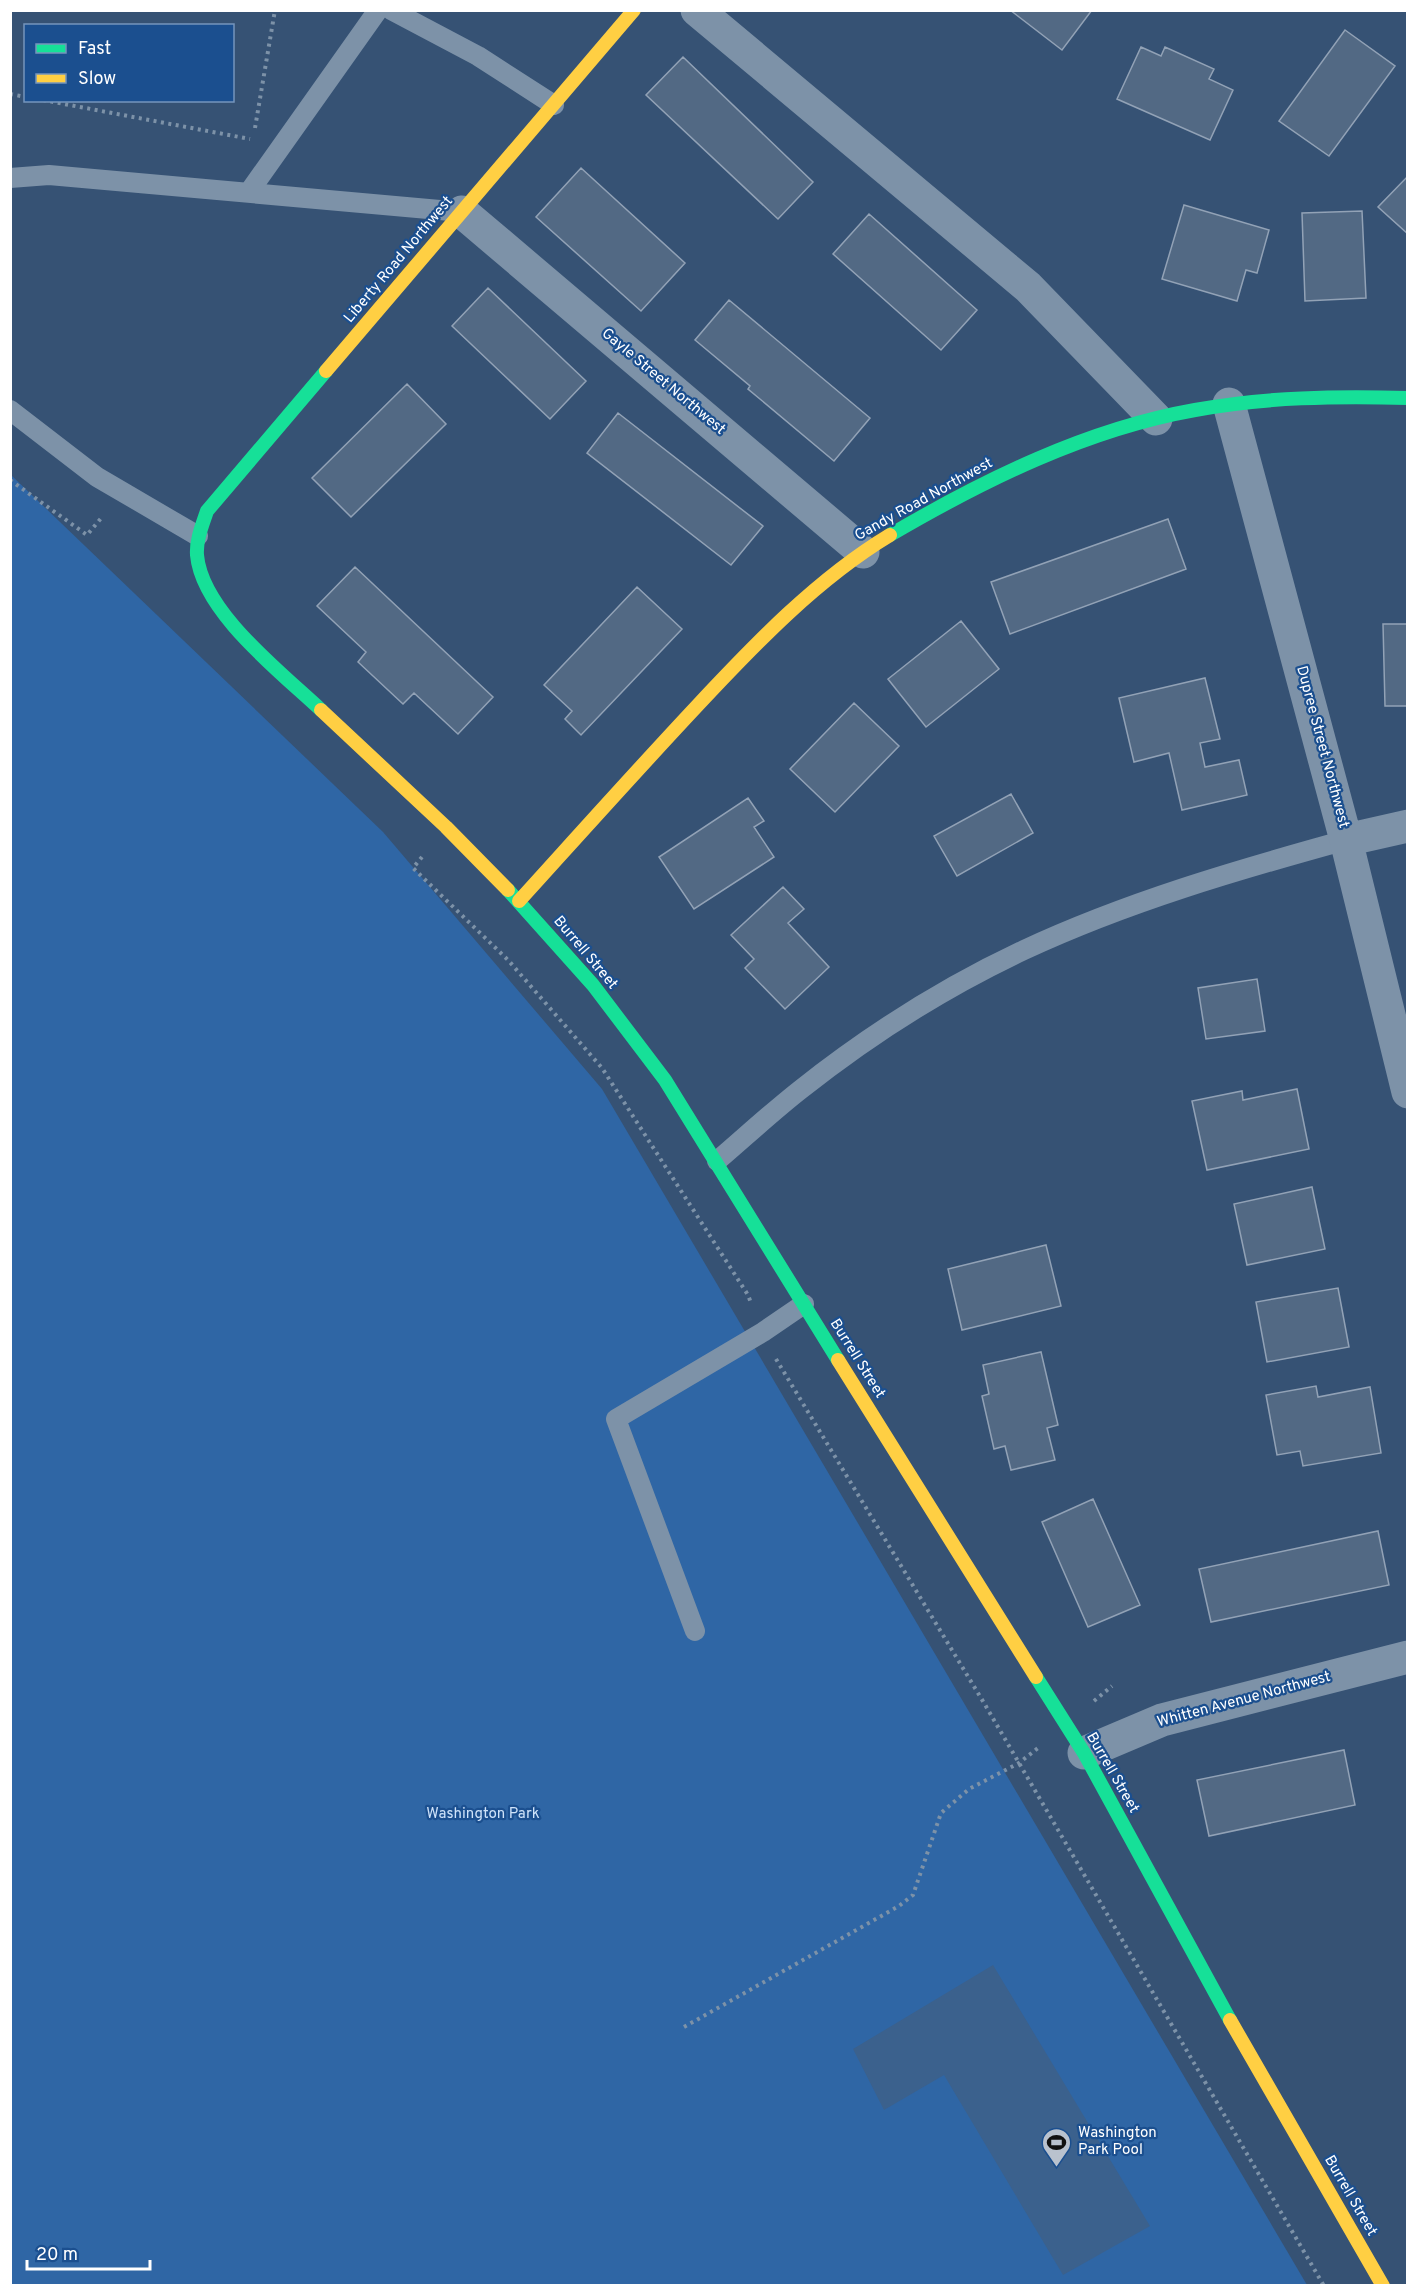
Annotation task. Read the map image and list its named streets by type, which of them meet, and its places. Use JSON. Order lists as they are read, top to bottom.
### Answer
{
  "streets": {
    "street": [
      "Liberty Road Northwest",
      "Gayle Street Northwest",
      "Gandy Road Northwest",
      "Dupree Street Northwest",
      "Burrell Street",
      "Whitten Avenue Northwest"
    ]
  },
  "crossings": [
    ["Liberty Road Northwest", "Gayle Street Northwest"],
    ["Liberty Road Northwest", "Burrell Street"],
    ["Gayle Street Northwest", "Gandy Road Northwest"],
    ["Gandy Road Northwest", "Dupree Street Northwest"],
    ["Gandy Road Northwest", "Burrell Street"],
    ["Burrell Street", "Whitten Avenue Northwest"]
  ],
  "parks": ["Washington Park"],
  "places": {
    "sports": ["Washington Park Pool"]
  },
  "legend": ["Fast", "Slow"],
  "scale_bar": "20 m"
}
